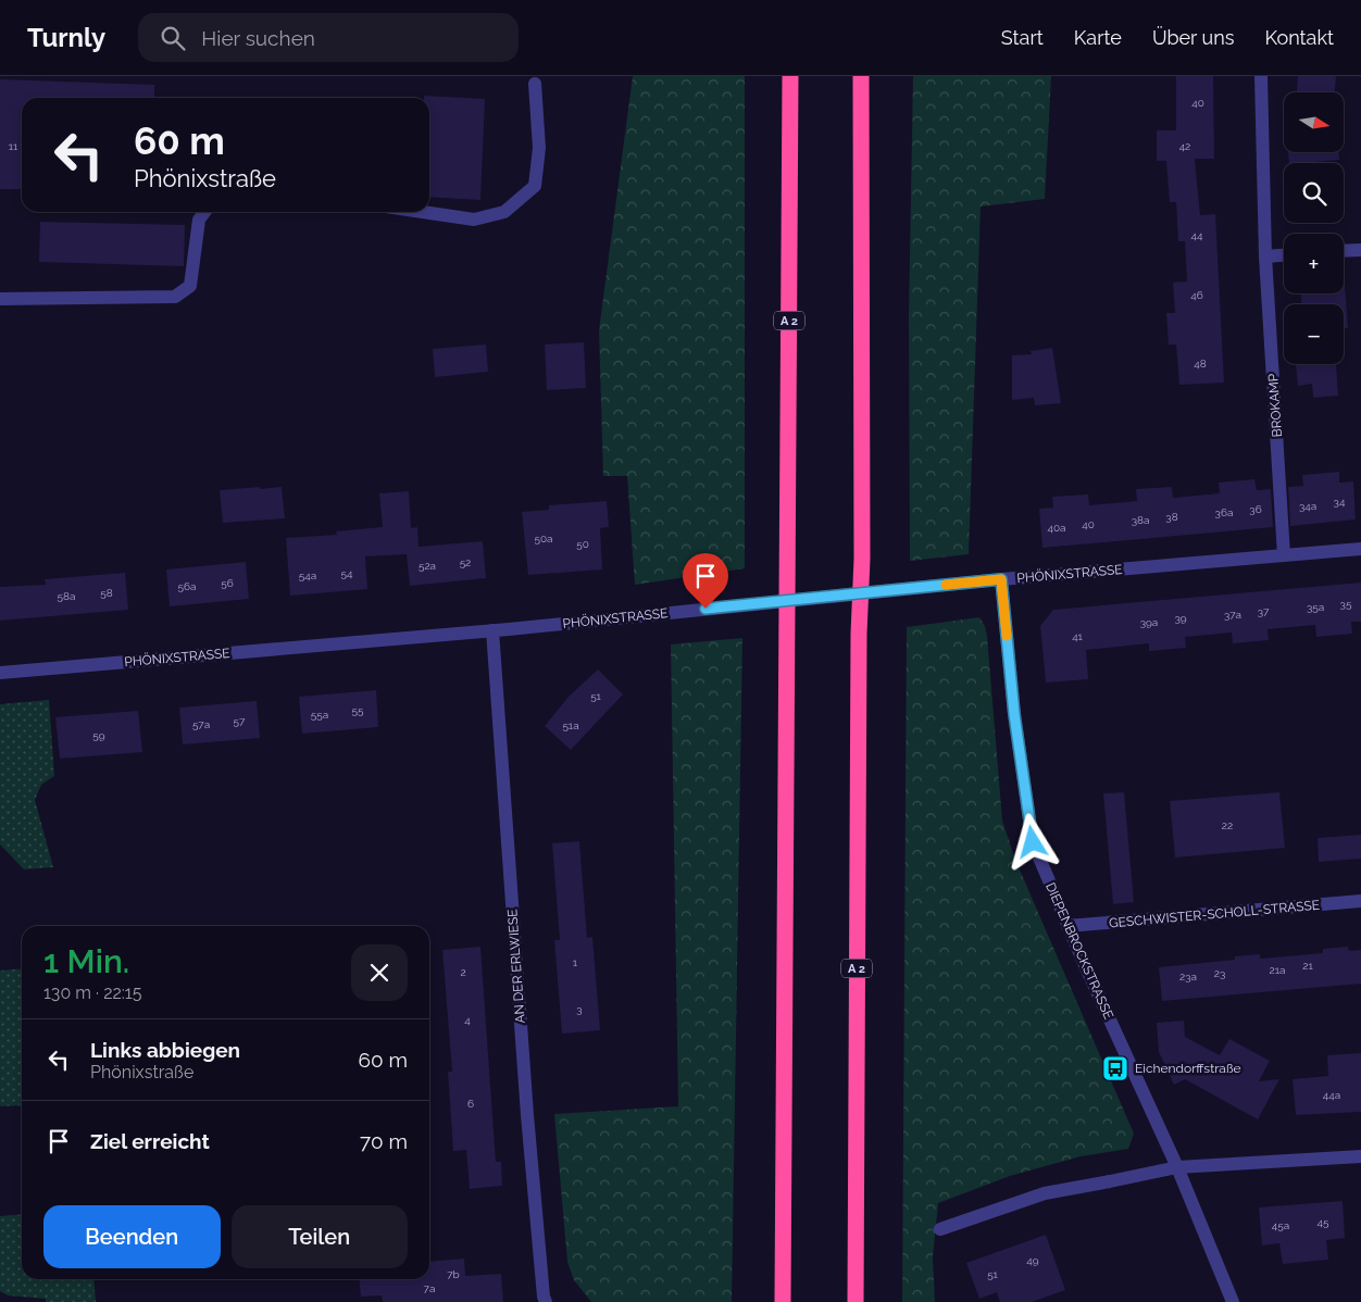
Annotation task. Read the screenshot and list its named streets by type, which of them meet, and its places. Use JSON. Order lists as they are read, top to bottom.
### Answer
{
  "streets": {
    "highway": ["A 2"],
    "street": [
      "BROKAMP",
      "PHÖNIXSTRASSE",
      "GESCHWISTER-SCHOLL-STRASSE",
      "DIEPENBROCKSTRASSE",
      "AN DER ERLWIESE"
    ]
  },
  "crossings": [
    ["BROKAMP", "PHÖNIXSTRASSE"],
    ["PHÖNIXSTRASSE", "DIEPENBROCKSTRASSE"],
    ["PHÖNIXSTRASSE", "AN DER ERLWIESE"],
    ["GESCHWISTER-SCHOLL-STRASSE", "DIEPENBROCKSTRASSE"]
  ],
  "places": {
    "bus stop": ["Eichendorffstraße"]
  },
  "house_numbers": [
    "40",
    "11",
    "42",
    "44",
    "46",
    "48",
    "34",
    "34a",
    "36",
    "36a",
    "38",
    "38a",
    "40",
    "40a",
    "50a",
    "50",
    "52",
    "52a",
    "54",
    "54a",
    "56",
    "56a",
    "58",
    "58a",
    "35",
    "35a",
    "37",
    "37a",
    "39",
    "39a",
    "41",
    "51",
    "55",
    "55a",
    "57",
    "57a",
    "51a",
    "59",
    "22",
    "1",
    "21",
    "21a",
    "2",
    "23",
    "23a",
    "3",
    "4",
    "44a",
    "6",
    "45",
    "45a",
    "49",
    "7b",
    "51",
    "7a"
  ],
  "north": "right",
  "page": {
    "header": "Turnly",
    "search": "Hier suchen",
    "nav": [
      "Start",
      "Karte",
      "Über uns",
      "Kontakt"
    ],
    "map_buttons": ["+", "−"],
    "turn": ["60 m", "Phönixstraße"],
    "heading": ["1 Min.", "130 m · 22:15"],
    "list": [
      {
        "name": "Links abbiegen",
        "note": "Phönixstraße",
        "value": "60 m"
      },
      {
        "name": "Ziel erreicht",
        "value": "70 m"
      }
    ],
    "buttons": ["Beenden", "Teilen"]
  }
}
